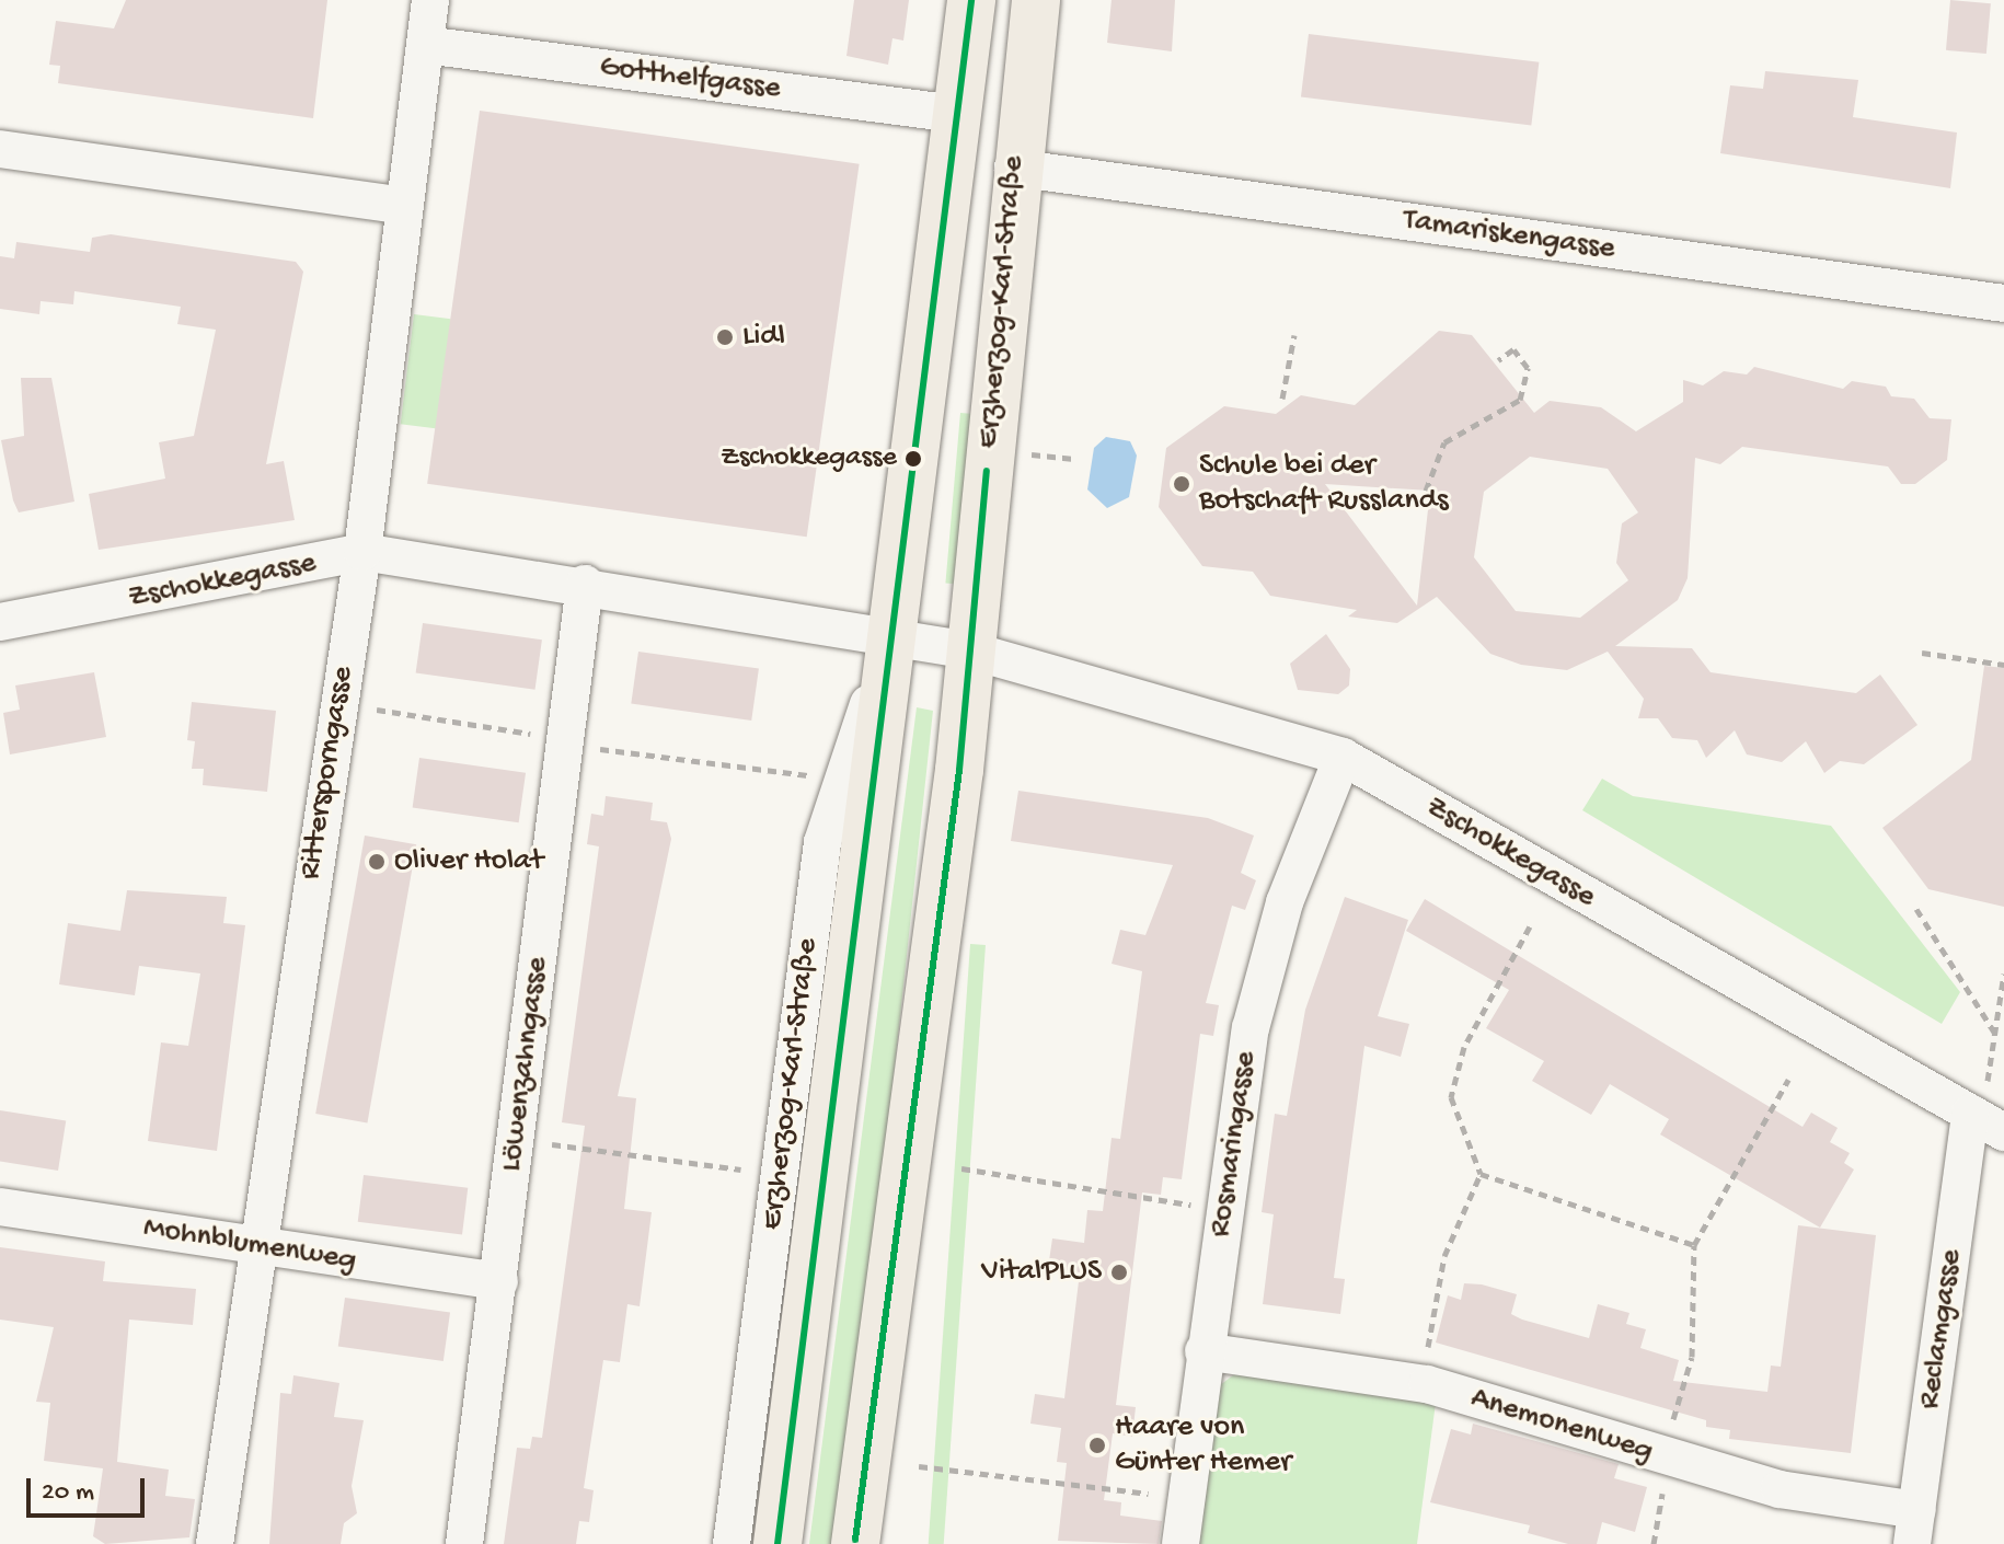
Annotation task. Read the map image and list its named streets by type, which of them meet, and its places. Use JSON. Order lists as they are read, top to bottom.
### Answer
{
  "streets": {
    "main road": ["Erzherzog-Karl-Straße"],
    "street": [
      "Gotthelfgasse",
      "Tamariskengasse",
      "Zschokkegasse",
      "Rittersporngasse",
      "Löwenzahngasse",
      "Rosmaringasse",
      "Mohnblumenweg",
      "Reclamgasse",
      "Anemonenweg"
    ]
  },
  "crossings": [
    ["Gotthelfgasse", "Erzherzog-Karl-Straße"],
    ["Gotthelfgasse", "Rittersporngasse"],
    ["Tamariskengasse", "Erzherzog-Karl-Straße"],
    ["Erzherzog-Karl-Straße", "Zschokkegasse"],
    ["Zschokkegasse", "Rittersporngasse"],
    ["Zschokkegasse", "Löwenzahngasse"],
    ["Zschokkegasse", "Rosmaringasse"],
    ["Zschokkegasse", "Reclamgasse"],
    ["Rittersporngasse", "Mohnblumenweg"],
    ["Löwenzahngasse", "Mohnblumenweg"],
    ["Rosmaringasse", "Anemonenweg"],
    ["Reclamgasse", "Anemonenweg"]
  ],
  "places": [
    "Lidl",
    "Zschokkegasse",
    "Schule bei der Botschaft Russlands",
    "Oliver Holat",
    "VitalPLUS",
    "Haare von Günter Hemer"
  ],
  "scale_bar": "20 m"
}
